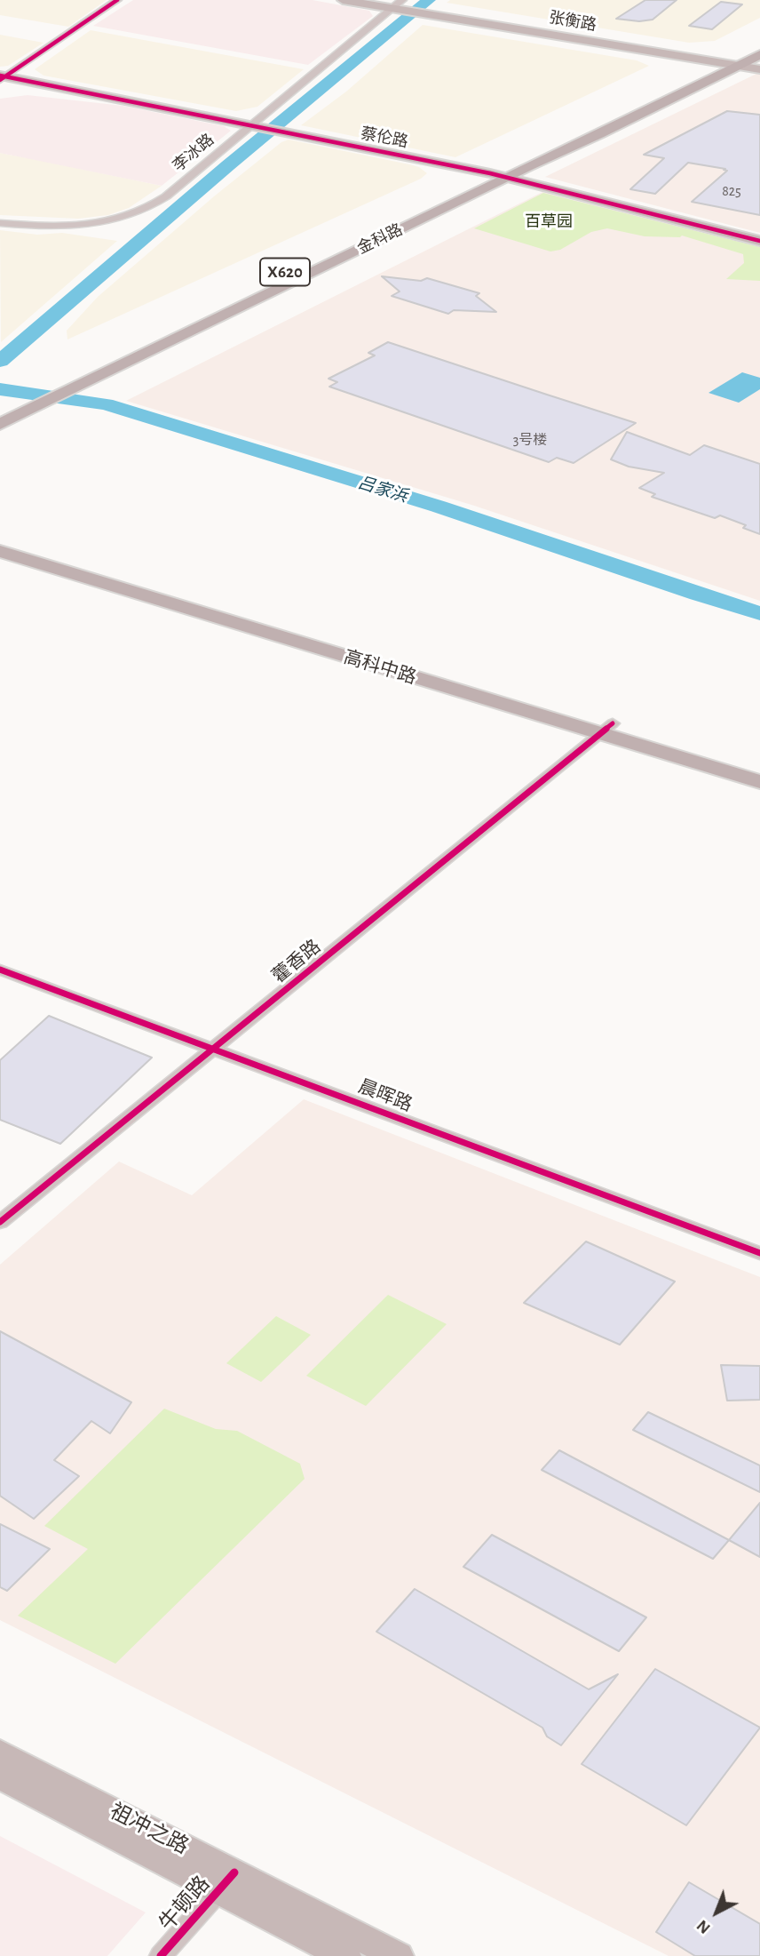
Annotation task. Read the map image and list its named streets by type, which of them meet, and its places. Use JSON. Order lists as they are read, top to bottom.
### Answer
{
  "streets": {
    "main road": [
      "张衡路",
      "蔡伦路",
      "金科路",
      "X620",
      "高科中路",
      "祖冲之路"
    ],
    "street": [
      "李冰路",
      "藿香路",
      "晨晖路",
      "牛顿路"
    ]
  },
  "crossings": [
    ["张衡路", "李冰路"],
    ["张衡路", "金科路"],
    ["蔡伦路", "李冰路"],
    ["蔡伦路", "金科路"],
    ["高科中路", "藿香路"],
    ["藿香路", "晨晖路"],
    ["祖冲之路", "牛顿路"]
  ],
  "water": ["吕家浜"],
  "parks": ["百草园"],
  "house_numbers": ["825", "3号楼"],
  "north": "bottom left"
}
